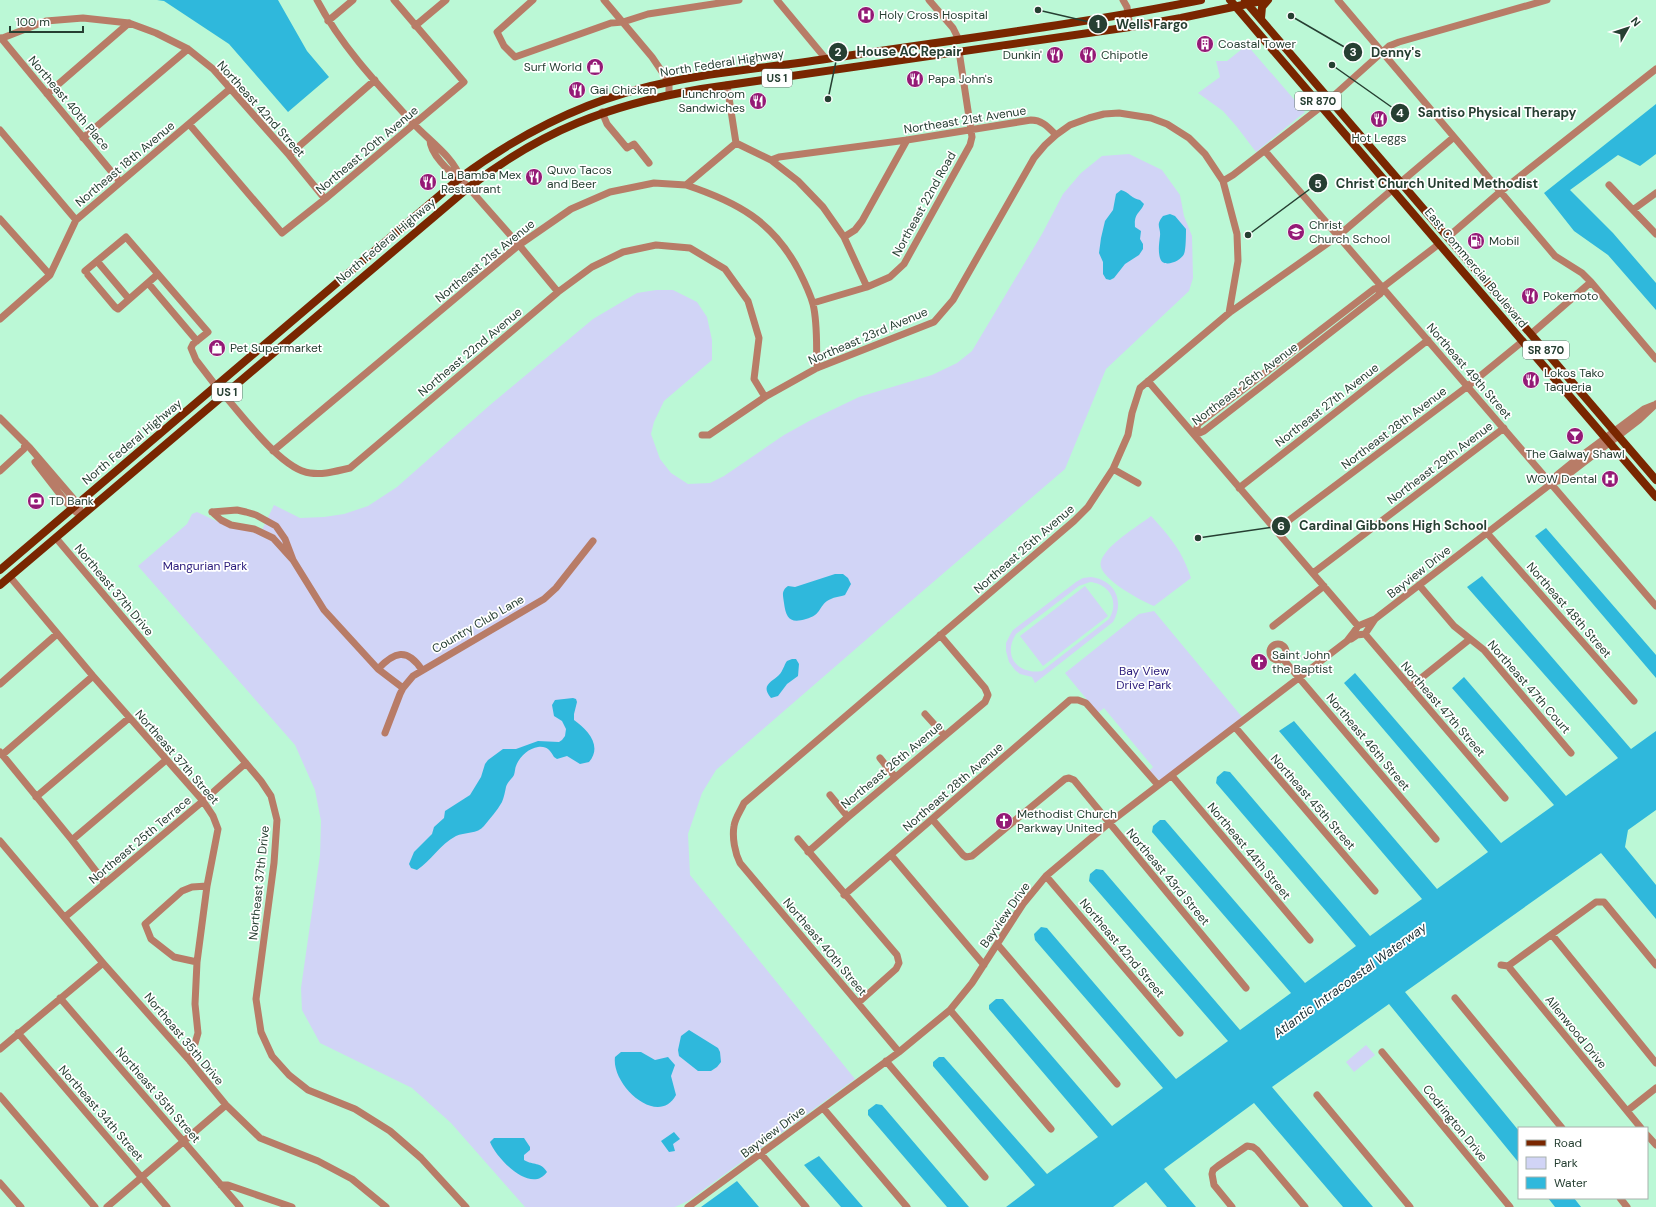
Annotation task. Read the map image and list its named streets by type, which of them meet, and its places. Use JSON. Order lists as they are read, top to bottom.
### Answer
{
  "streets": {
    "main road": [
      "North Federal Highway",
      "US 1",
      "SR 870",
      "East Commercial Boulevard"
    ],
    "street": [
      "Northeast 40th Place",
      "Northeast 42nd Street",
      "Northeast 21st Avenue",
      "Northeast 20th Avenue",
      "Northeast 18th Avenue",
      "Northeast 22nd Road",
      "Northeast 23rd Avenue",
      "Northeast 22nd Avenue",
      "Northeast 49th Street",
      "Northeast 26th Avenue",
      "Northeast 27th Avenue",
      "Northeast 28th Avenue",
      "Northeast 29th Avenue",
      "Northeast 25th Avenue",
      "Bayview Drive",
      "Northeast 37th Drive",
      "Northeast 48th Street",
      "Country Club Lane",
      "Northeast 47th Court",
      "Northeast 47th Street",
      "Northeast 46th Street",
      "Northeast 37th Street",
      "Northeast 45th Street",
      "Northeast 25th Terrace",
      "Northeast 44th Street",
      "Northeast 43rd Street",
      "Northeast 40th Street",
      "Allenwood Drive",
      "Northeast 35th Drive",
      "Northeast 35th Street",
      "Northeast 34th Street",
      "Codrington Drive"
    ]
  },
  "crossings": [
    ["North Federal Highway", "East Commercial Boulevard"],
    ["North Federal Highway", "Northeast 22nd Avenue"],
    ["North Federal Highway", "Northeast 37th Drive"],
    ["North Federal Highway", "Northeast 37th Street"],
    ["Northeast 40th Place", "Northeast 42nd Street"],
    ["Northeast 40th Place", "Northeast 18th Avenue"],
    ["Northeast 42nd Street", "Northeast 20th Avenue"],
    ["Northeast 42nd Street", "Northeast 18th Avenue"],
    ["Northeast 42nd Street", "Bayview Drive"],
    ["Northeast 21st Avenue", "Northeast 22nd Road"],
    ["Northeast 21st Avenue", "Northeast 23rd Avenue"],
    ["Northeast 21st Avenue", "Northeast 22nd Avenue"],
    ["Northeast 20th Avenue", "Northeast 18th Avenue"],
    ["East Commercial Boulevard", "Northeast 26th Avenue"],
    ["East Commercial Boulevard", "Northeast 28th Avenue"],
    ["East Commercial Boulevard", "Northeast 25th Avenue"],
    ["East Commercial Boulevard", "Bayview Drive"],
    ["Northeast 23rd Avenue", "Northeast 22nd Avenue"],
    ["Northeast 49th Street", "Northeast 26th Avenue"],
    ["Northeast 49th Street", "Northeast 27th Avenue"],
    ["Northeast 49th Street", "Northeast 28th Avenue"],
    ["Northeast 49th Street", "Northeast 29th Avenue"],
    ["Northeast 49th Street", "Northeast 25th Avenue"],
    ["Northeast 49th Street", "Bayview Drive"],
    ["Northeast 26th Avenue", "Northeast 25th Avenue"],
    ["Northeast 26th Avenue", "Northeast 47th Street"],
    ["Northeast 27th Avenue", "Northeast 47th Street"],
    ["Northeast 28th Avenue", "Bayview Drive"],
    ["Northeast 28th Avenue", "Northeast 47th Street"],
    ["Northeast 28th Avenue", "Northeast 43rd Street"],
    ["Northeast 29th Avenue", "Northeast 47th Street"],
    ["Northeast 25th Avenue", "Northeast 47th Street"],
    ["Northeast 25th Avenue", "Northeast 40th Street"],
    ["Bayview Drive", "Northeast 48th Street"],
    ["Bayview Drive", "Northeast 47th Court"],
    ["Bayview Drive", "Northeast 47th Street"],
    ["Bayview Drive", "Northeast 46th Street"],
    ["Bayview Drive", "Northeast 45th Street"],
    ["Bayview Drive", "Northeast 44th Street"],
    ["Bayview Drive", "Northeast 43rd Street"],
    ["Bayview Drive", "Northeast 40th Street"],
    ["Northeast 37th Drive", "Northeast 25th Terrace"],
    ["Northeast 37th Street", "Northeast 25th Terrace"],
    ["Northeast 37th Street", "Northeast 35th Drive"],
    ["Northeast 25th Terrace", "Northeast 35th Drive"]
  ],
  "water": ["Atlantic Intracoastal Waterway"],
  "parks": ["Mangurian Park", "Bay View Drive Park"],
  "places": {
    "other": [
      "Wells Fargo",
      "Denny's",
      "Santiso Physical Therapy",
      "House AC Repair",
      "Christ Church United Methodist",
      "Cardinal Gibbons High School"
    ],
    "hospital": ["Holy Cross Hospital", "WOW Dental"],
    "building": ["Coastal Tower"],
    "restaurant": [
      "Dunkin'",
      "Chipotle",
      "Papa John's",
      "Gai Chicken",
      "Lunchroom Sandwiches",
      "Hot Leggs",
      "Quvo Tacos and Beer",
      "La Bamba Mex Restaurant",
      "Pokemoto",
      "Lokos Tako Taqueria"
    ],
    "shop": ["Surf World", "Pet Supermarket"],
    "school or university": ["Christ Church School"],
    "fuel station": ["Mobil"],
    "bar": ["The Galway Shawl"],
    "bank": ["TD Bank"],
    "church": ["Saint John the Baptist", "Methodist Church Parkway United"]
  },
  "legend": ["Road", "Park", "Water"],
  "scale_bar": "100 m",
  "north": "top right"
}
